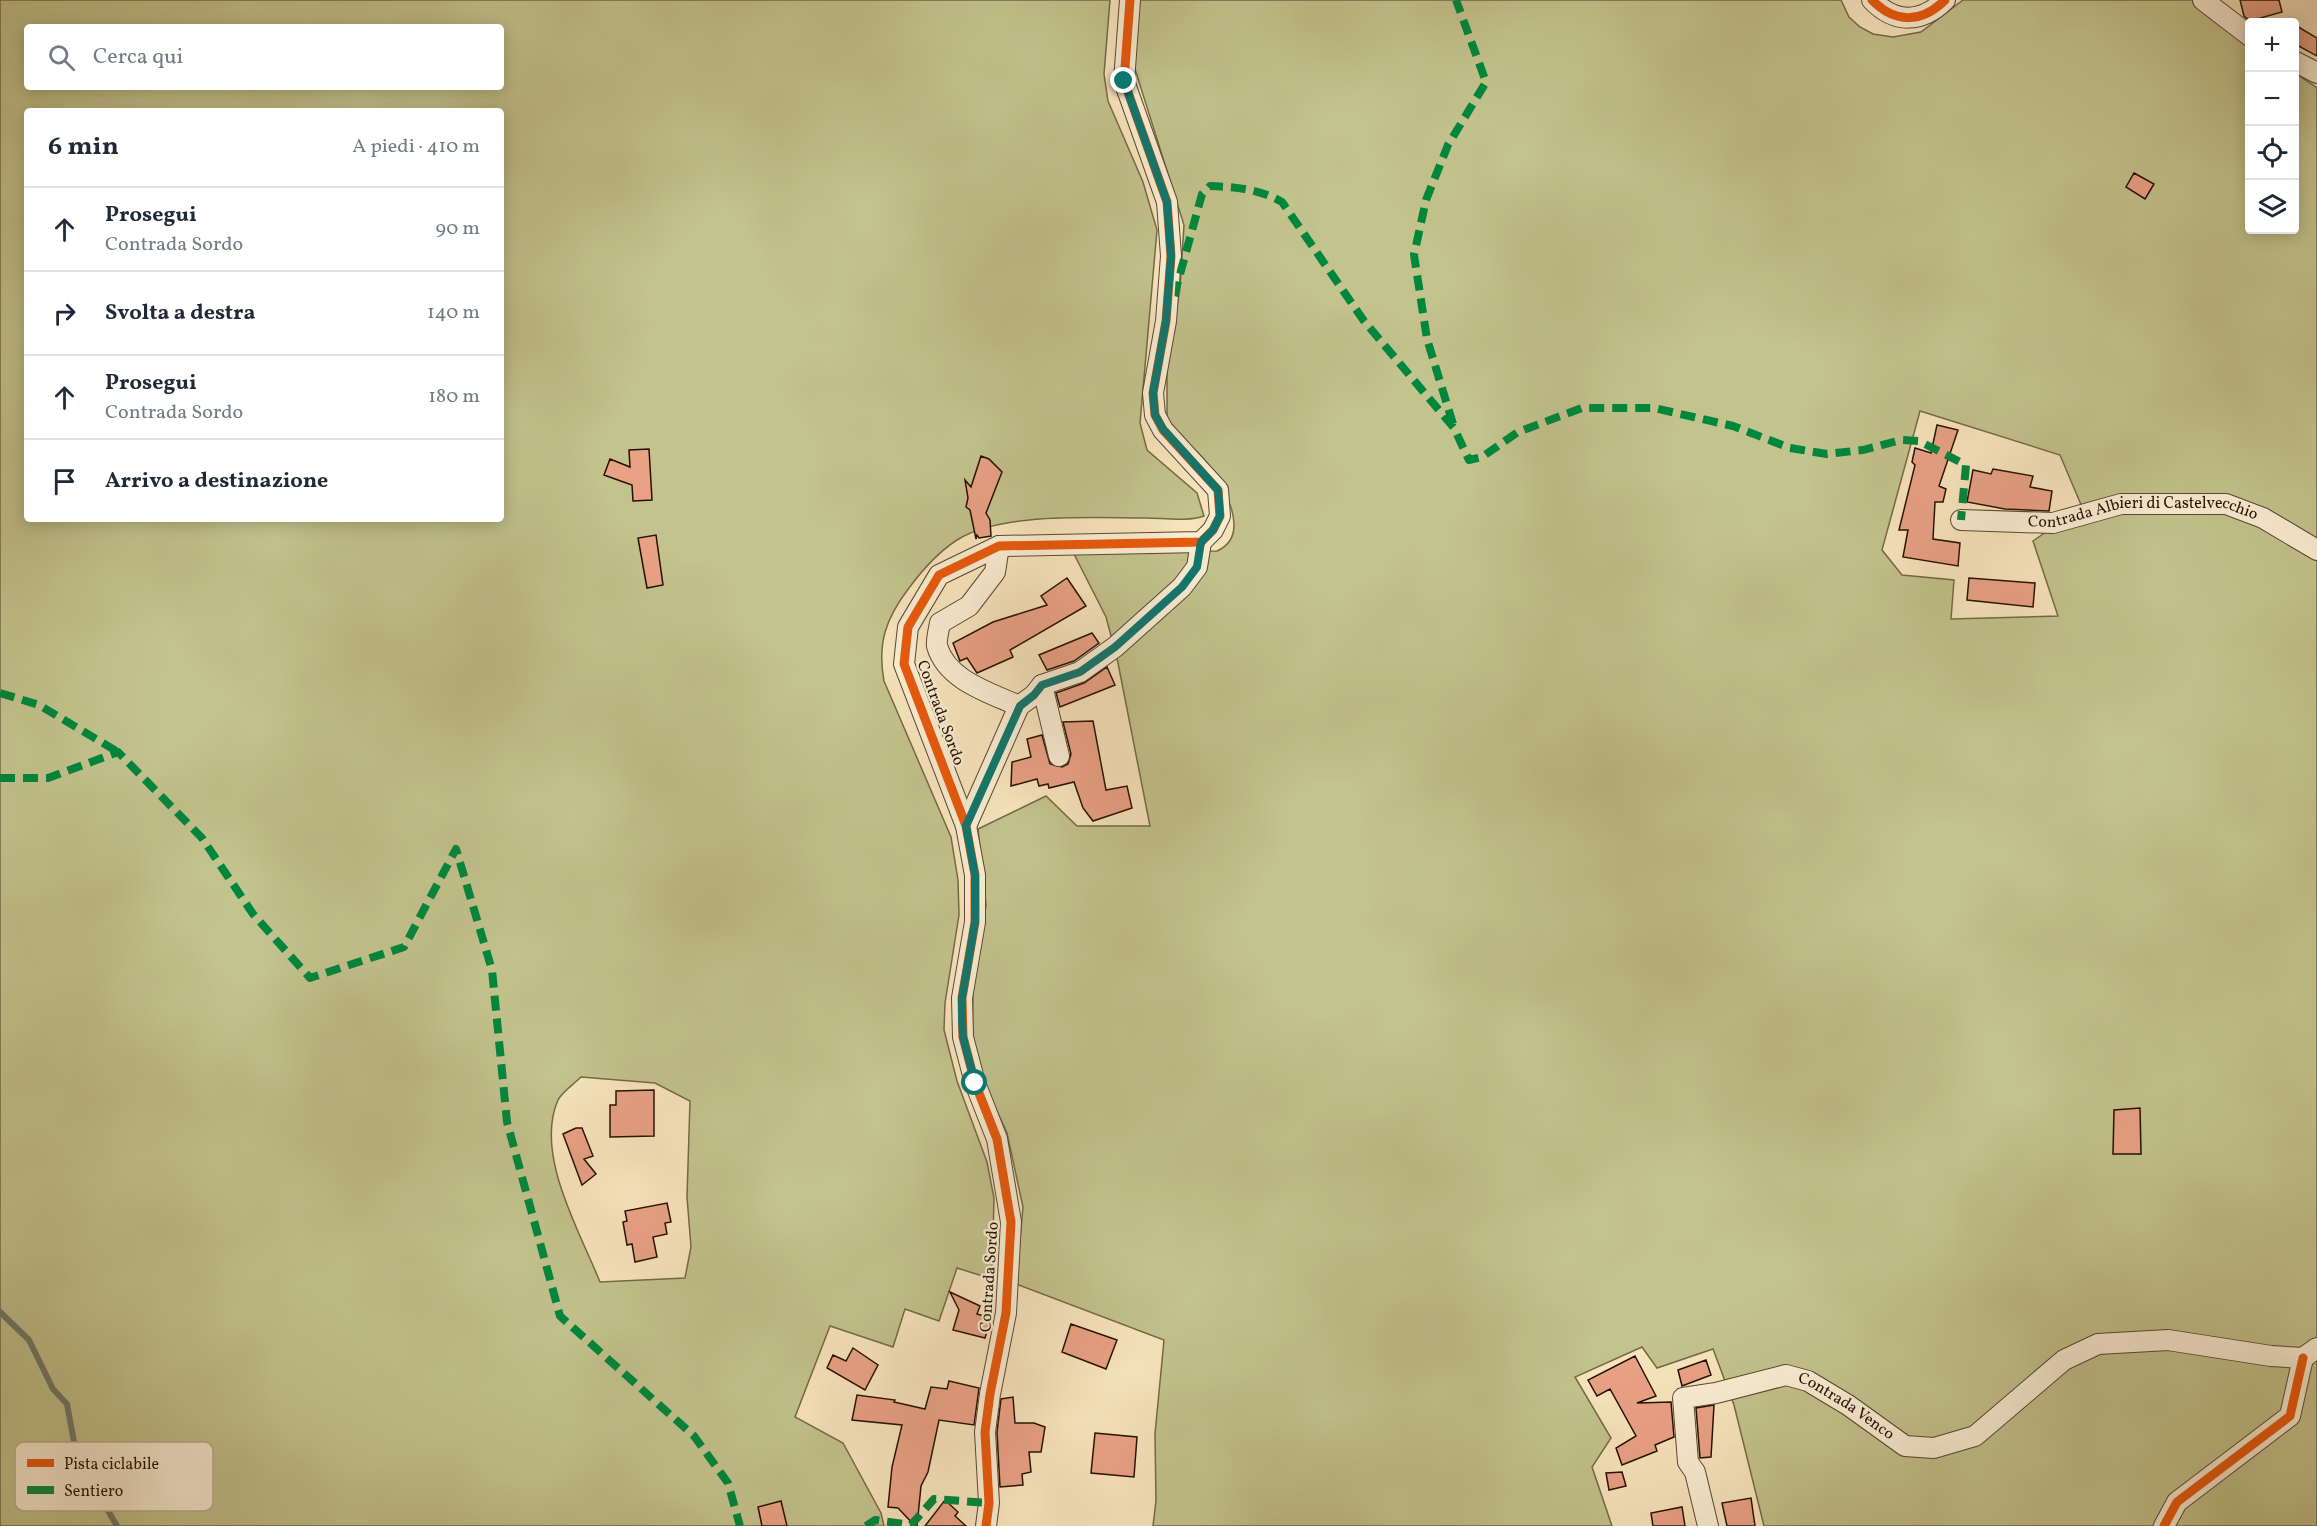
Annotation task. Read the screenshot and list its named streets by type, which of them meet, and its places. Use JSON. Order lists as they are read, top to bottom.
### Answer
{
  "streets": {
    "street": ["Contrada Albieri di Castelvecchio", "Contrada Sordo", "Contrada Venco"]
  },
  "legend": ["Pista ciclabile", "Sentiero"],
  "page": {
    "map_buttons": ["+", "−"],
    "search": "Cerca qui",
    "heading": ["6 min", "A piedi · 410 m"],
    "list": [
      ["Prosegui", "Contrada Sordo", "90 m"],
      ["Svolta a destra", "140 m"],
      ["Prosegui", "Contrada Sordo", "180 m"],
      "Arrivo a destinazione"
    ]
  }
}
